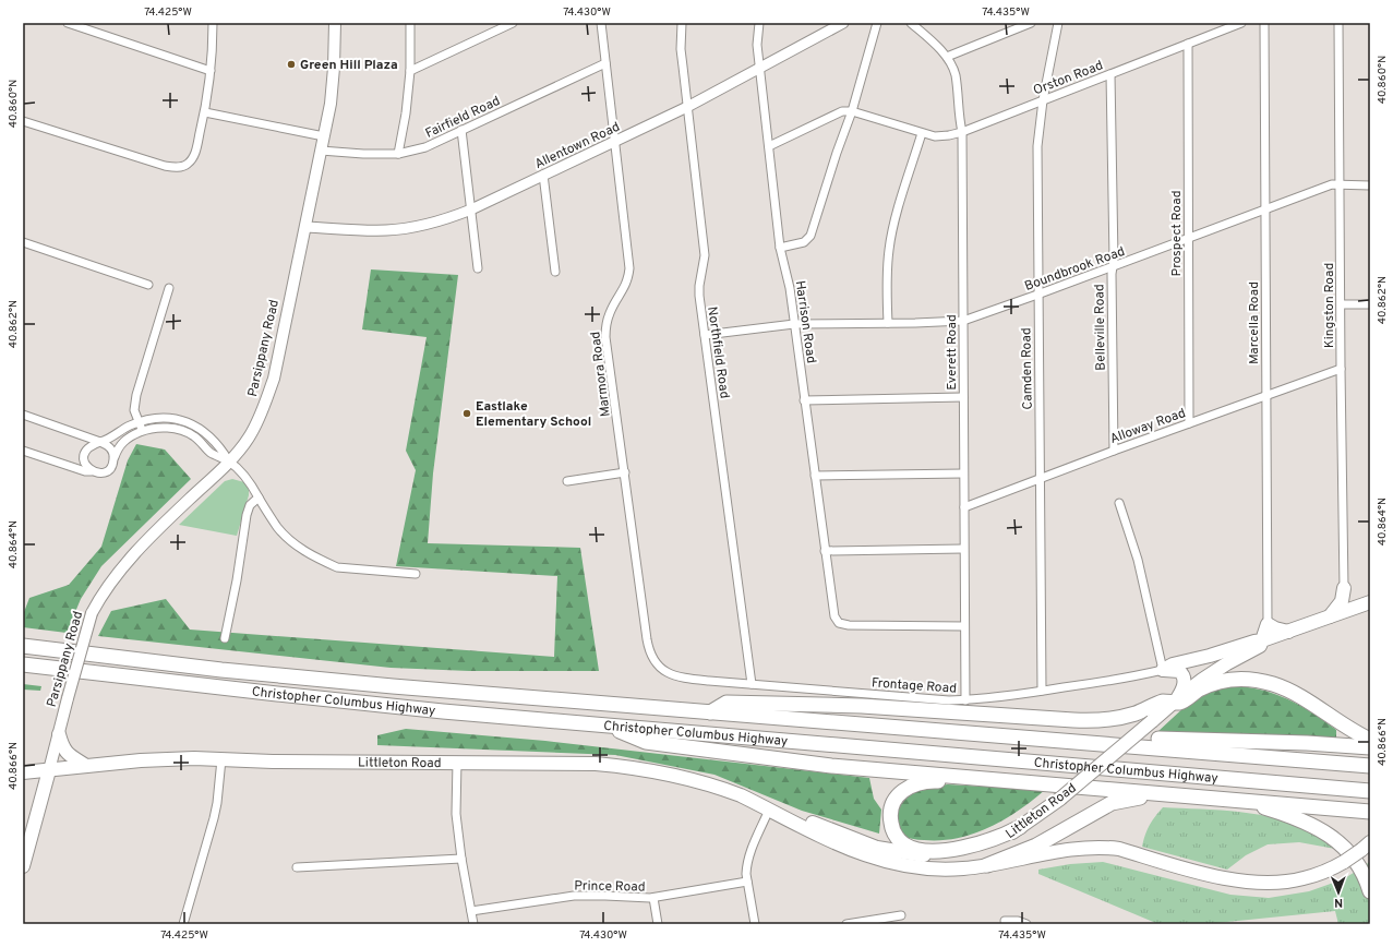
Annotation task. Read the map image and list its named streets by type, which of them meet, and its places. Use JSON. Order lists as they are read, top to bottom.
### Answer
{
  "streets": {
    "highway": ["Christopher Columbus Highway"],
    "main road": ["Parsippany Road", "Littleton Road"],
    "street": [
      "Orston Road",
      "Fairfield Road",
      "Allentown Road",
      "Prospect Road",
      "Boundbrook Road",
      "Kingston Road",
      "Harrison Road",
      "Marcella Road",
      "Belleville Road",
      "Northfield Road",
      "Everett Road",
      "Camden Road",
      "Marmora Road",
      "Alloway Road",
      "Frontage Road",
      "Prince Road"
    ]
  },
  "crossings": [
    ["Orston Road", "Prospect Road"],
    ["Orston Road", "Belleville Road"],
    ["Orston Road", "Everett Road"],
    ["Orston Road", "Camden Road"],
    ["Fairfield Road", "Parsippany Road"],
    ["Fairfield Road", "Marmora Road"],
    ["Allentown Road", "Harrison Road"],
    ["Allentown Road", "Parsippany Road"],
    ["Allentown Road", "Northfield Road"],
    ["Allentown Road", "Marmora Road"],
    ["Prospect Road", "Boundbrook Road"],
    ["Prospect Road", "Alloway Road"],
    ["Boundbrook Road", "Kingston Road"],
    ["Boundbrook Road", "Harrison Road"],
    ["Boundbrook Road", "Marcella Road"],
    ["Boundbrook Road", "Belleville Road"],
    ["Boundbrook Road", "Northfield Road"],
    ["Boundbrook Road", "Everett Road"],
    ["Boundbrook Road", "Camden Road"],
    ["Kingston Road", "Alloway Road"],
    ["Harrison Road", "Everett Road"],
    ["Marcella Road", "Alloway Road"],
    ["Belleville Road", "Alloway Road"],
    ["Parsippany Road", "Littleton Road"],
    ["Northfield Road", "Frontage Road"],
    ["Everett Road", "Alloway Road"],
    ["Everett Road", "Frontage Road"],
    ["Camden Road", "Alloway Road"],
    ["Camden Road", "Frontage Road"],
    ["Marmora Road", "Frontage Road"]
  ],
  "places": ["Green Hill Plaza", "Eastlake Elementary School"],
  "north": "bottom",
  "coordinates": [
    "74.425°W",
    "74.430°W",
    "74.435°W",
    "40.860°N",
    "40.862°N",
    "40.864°N",
    "40.866°N"
  ]
}
